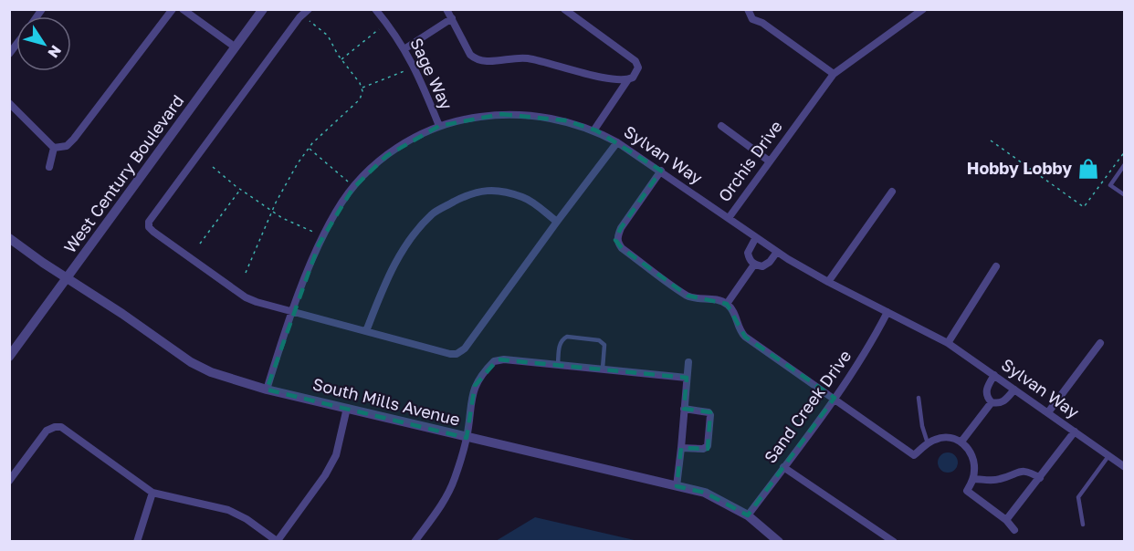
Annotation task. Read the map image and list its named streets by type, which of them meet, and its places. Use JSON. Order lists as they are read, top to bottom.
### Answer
{
  "streets": {
    "street": [
      "Sage Way",
      "Sylvan Way",
      "Orchis Drive",
      "West Century Boulevard",
      "South Mills Avenue",
      "Sand Creek Drive"
    ]
  },
  "crossings": [
    ["Sage Way", "Sylvan Way"],
    ["Sylvan Way", "Orchis Drive"],
    ["Sylvan Way", "South Mills Avenue"],
    ["Sylvan Way", "Sand Creek Drive"],
    ["West Century Boulevard", "South Mills Avenue"],
    ["South Mills Avenue", "Sand Creek Drive"]
  ],
  "places": {
    "shop": ["Hobby Lobby"]
  },
  "north": "bottom right"
}
